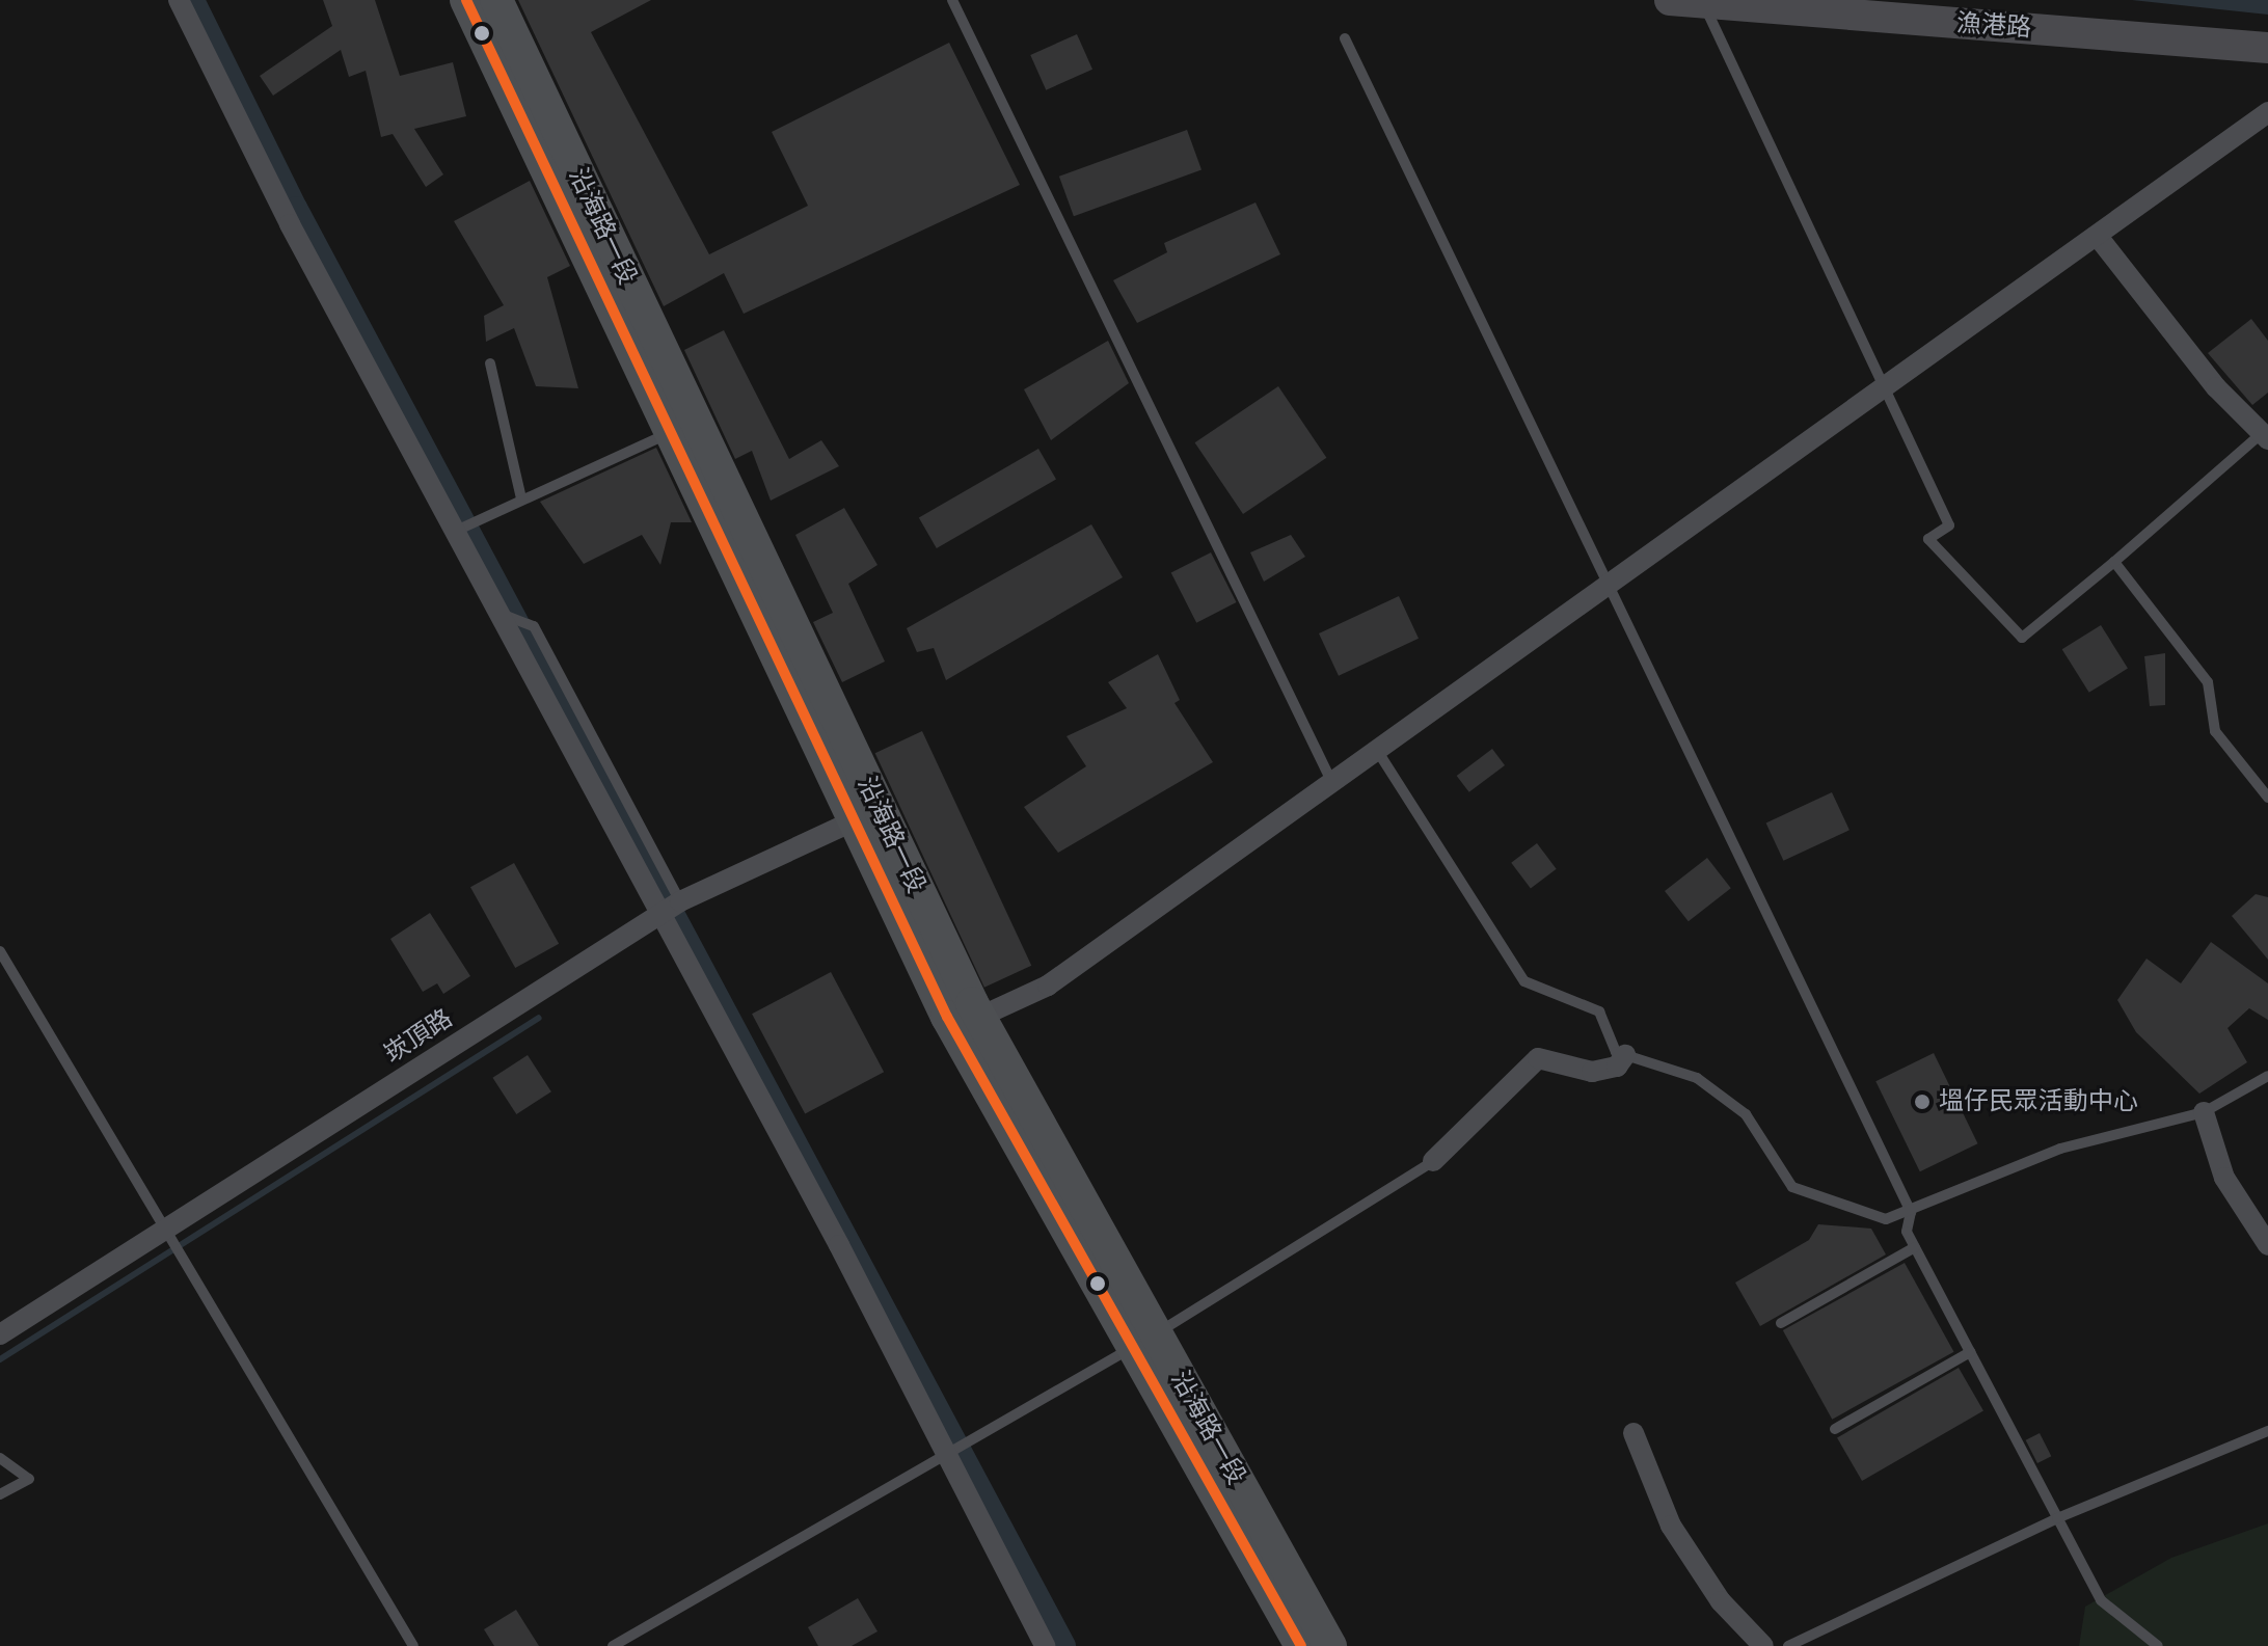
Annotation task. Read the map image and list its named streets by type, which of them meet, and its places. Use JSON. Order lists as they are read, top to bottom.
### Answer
{
  "streets": {
    "main road": ["沿海路一段"],
    "street": ["漁港路", "崁頂路"]
  },
  "crossings": [
    ["沿海路一段", "崁頂路"]
  ],
  "places": ["塭仔民眾活動中心"]
}
